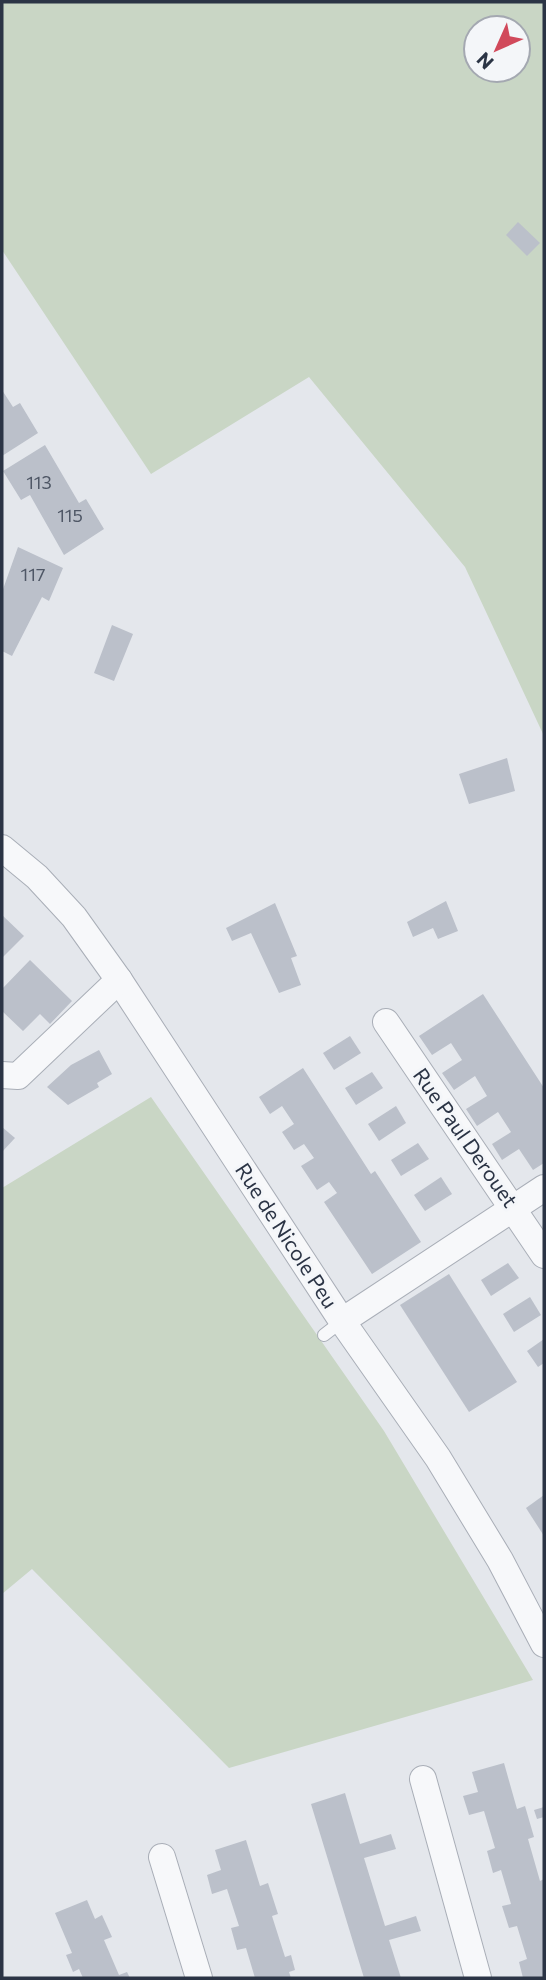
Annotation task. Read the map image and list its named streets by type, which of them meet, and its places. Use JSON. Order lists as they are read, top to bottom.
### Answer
{
  "streets": {
    "street": ["Rue Paul Derouet", "Rue de Nicole Peu"]
  },
  "house_numbers": ["113", "115", "117"],
  "north": "bottom left"
}
